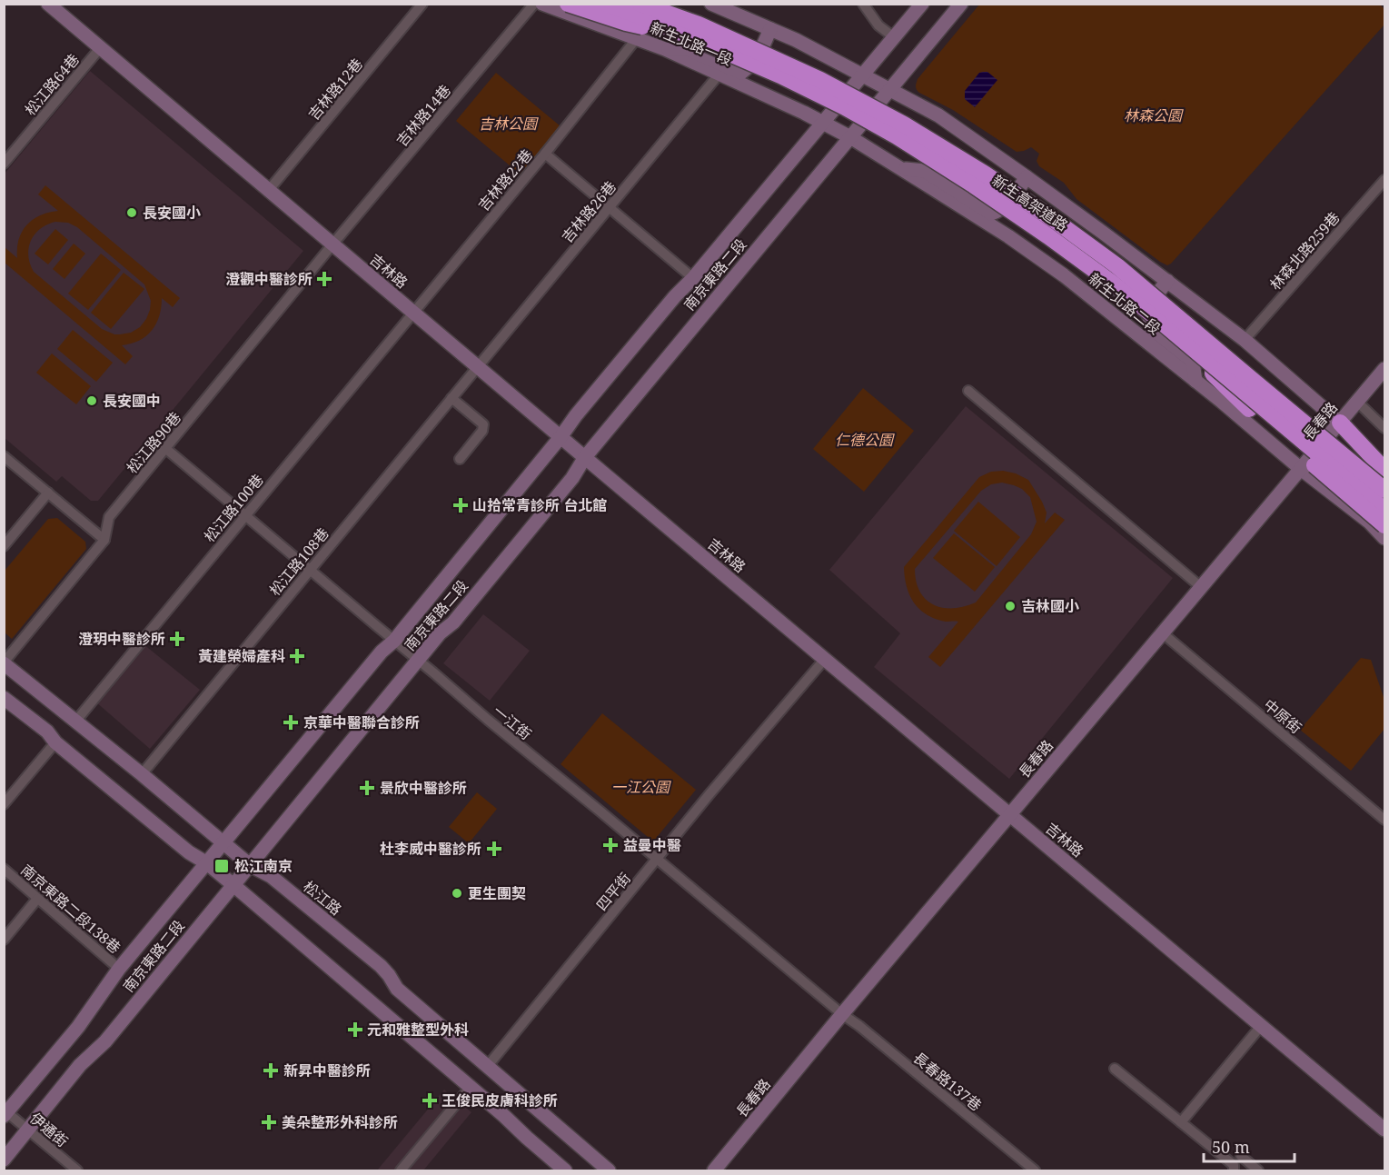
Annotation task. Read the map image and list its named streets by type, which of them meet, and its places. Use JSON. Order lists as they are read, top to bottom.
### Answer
{
  "streets": {
    "highway": ["新生高架道路"],
    "street": [
      "新生北路一段",
      "松江路64巷",
      "吉林路12巷",
      "吉林路14巷",
      "吉林路22巷",
      "吉林路26巷",
      "林森北路259巷",
      "吉林路",
      "南京東路二段",
      "新生北路二段",
      "長春路",
      "松江路90巷",
      "松江路100巷",
      "松江路108巷",
      "中原街",
      "一江街",
      "四平街",
      "松江路",
      "南京東路二段138巷",
      "長春路137巷",
      "伊通街"
    ]
  },
  "crossings": [
    ["新生北路一段", "吉林路22巷"],
    ["新生北路一段", "吉林路26巷"],
    ["新生北路一段", "南京東路二段"],
    ["新生北路一段", "新生北路二段"],
    ["松江路64巷", "吉林路"],
    ["吉林路12巷", "吉林路"],
    ["吉林路14巷", "吉林路"],
    ["吉林路14巷", "松江路90巷"],
    ["吉林路22巷", "吉林路"],
    ["吉林路22巷", "松江路100巷"],
    ["吉林路26巷", "吉林路"],
    ["吉林路26巷", "松江路108巷"],
    ["吉林路", "南京東路二段"],
    ["吉林路", "長春路"],
    ["吉林路", "松江路90巷"],
    ["吉林路", "松江路100巷"],
    ["吉林路", "松江路108巷"],
    ["吉林路", "四平街"],
    ["南京東路二段", "新生北路二段"],
    ["南京東路二段", "一江街"],
    ["南京東路二段", "松江路"],
    ["南京東路二段", "南京東路二段138巷"],
    ["南京東路二段", "伊通街"],
    ["新生北路二段", "長春路"],
    ["長春路", "中原街"],
    ["長春路", "一江街"],
    ["長春路", "長春路137巷"],
    ["松江路90巷", "一江街"],
    ["松江路90巷", "松江路"],
    ["松江路100巷", "一江街"],
    ["松江路100巷", "松江路"],
    ["松江路108巷", "一江街"],
    ["松江路108巷", "松江路"],
    ["一江街", "四平街"],
    ["一江街", "長春路137巷"],
    ["四平街", "松江路"]
  ],
  "parks": [
    "林森公園",
    "吉林公園",
    "仁德公園",
    "一江公園"
  ],
  "places": {
    "other": [
      "長安國小",
      "長安國中",
      "吉林國小",
      "更生團契"
    ],
    "health": [
      "澄觀中醫診所",
      "山拾常青診所 台北館",
      "澄玥中醫診所",
      "黃建榮婦產科",
      "京華中醫聯合診所",
      "景欣中醫診所",
      "益曼中醫",
      "杜李威中醫診所",
      "元和雅整型外科",
      "新昇中醫診所",
      "王俊民皮膚科診所",
      "美朵整形外科診所"
    ],
    "transit": ["松江南京"]
  },
  "scale_bar": "50 m"
}
